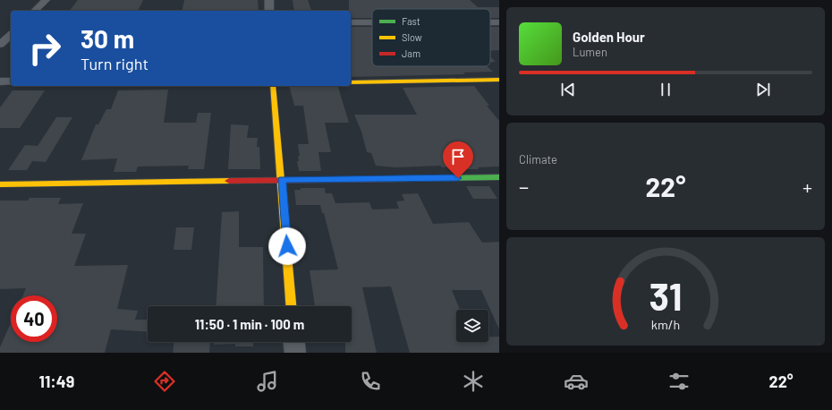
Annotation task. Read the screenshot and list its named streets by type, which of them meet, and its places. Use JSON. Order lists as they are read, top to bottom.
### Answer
{
  "legend": ["Fast", "Slow", "Jam"],
  "page": {
    "turn": ["30 m", "Turn right"],
    "song": ["Golden Hour", "Lumen"],
    "tile": "Climate",
    "heat": ["−", "22°", "+"],
    "limit": "40",
    "trip": "11:50 · 1 min · 100 m",
    "tabs": ["11:49", "22°"],
    "gauge": ["31", "km/h"]
  }
}
